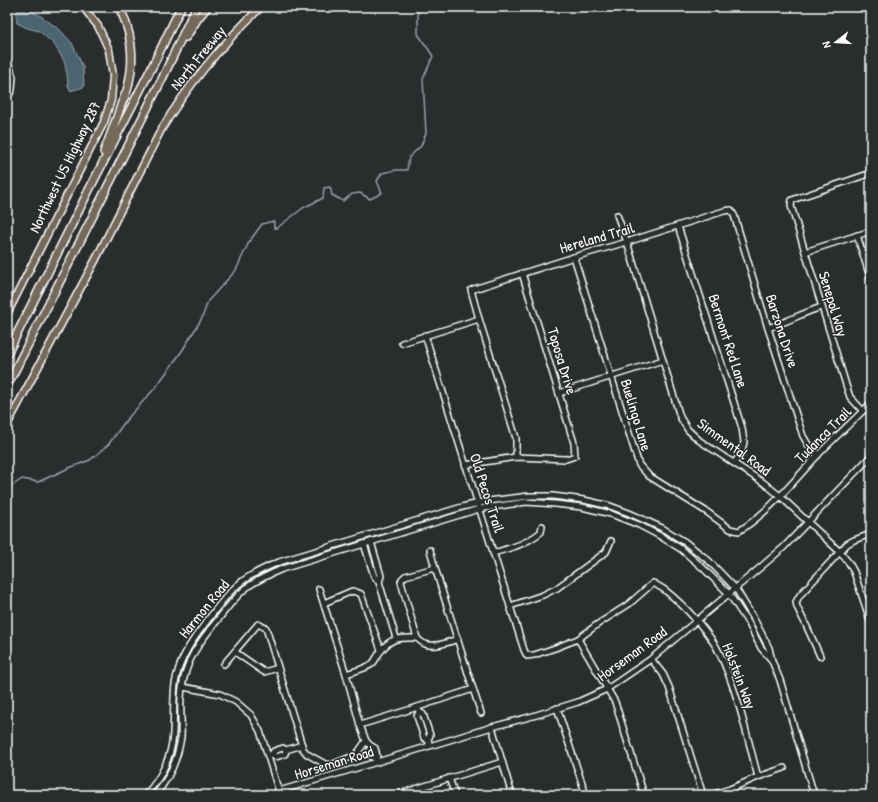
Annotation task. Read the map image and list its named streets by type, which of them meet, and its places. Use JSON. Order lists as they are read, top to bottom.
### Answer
{
  "streets": {
    "main road": ["North Freeway", "Northwest US Highway 287"],
    "street": [
      "Hereland Trail",
      "Senepol Way",
      "Barzona Drive",
      "Bermont Red Lane",
      "Toposa Drive",
      "Buelingo Lane",
      "Tudanca Trail",
      "Simmental Road",
      "Old Pecos Trail",
      "Harmon Road",
      "Horseman Road",
      "Holstein Way"
    ]
  },
  "crossings": [
    ["Hereland Trail", "Barzona Drive"],
    ["Hereland Trail", "Bermont Red Lane"],
    ["Hereland Trail", "Toposa Drive"],
    ["Hereland Trail", "Buelingo Lane"],
    ["Hereland Trail", "Simmental Road"],
    ["Senepol Way", "Tudanca Trail"],
    ["Barzona Drive", "Tudanca Trail"],
    ["Bermont Red Lane", "Simmental Road"],
    ["Buelingo Lane", "Tudanca Trail"],
    ["Tudanca Trail", "Simmental Road"],
    ["Simmental Road", "Horseman Road"],
    ["Old Pecos Trail", "Harmon Road"],
    ["Old Pecos Trail", "Holstein Way"],
    ["Harmon Road", "Horseman Road"],
    ["Horseman Road", "Holstein Way"]
  ],
  "north": "left"
}
